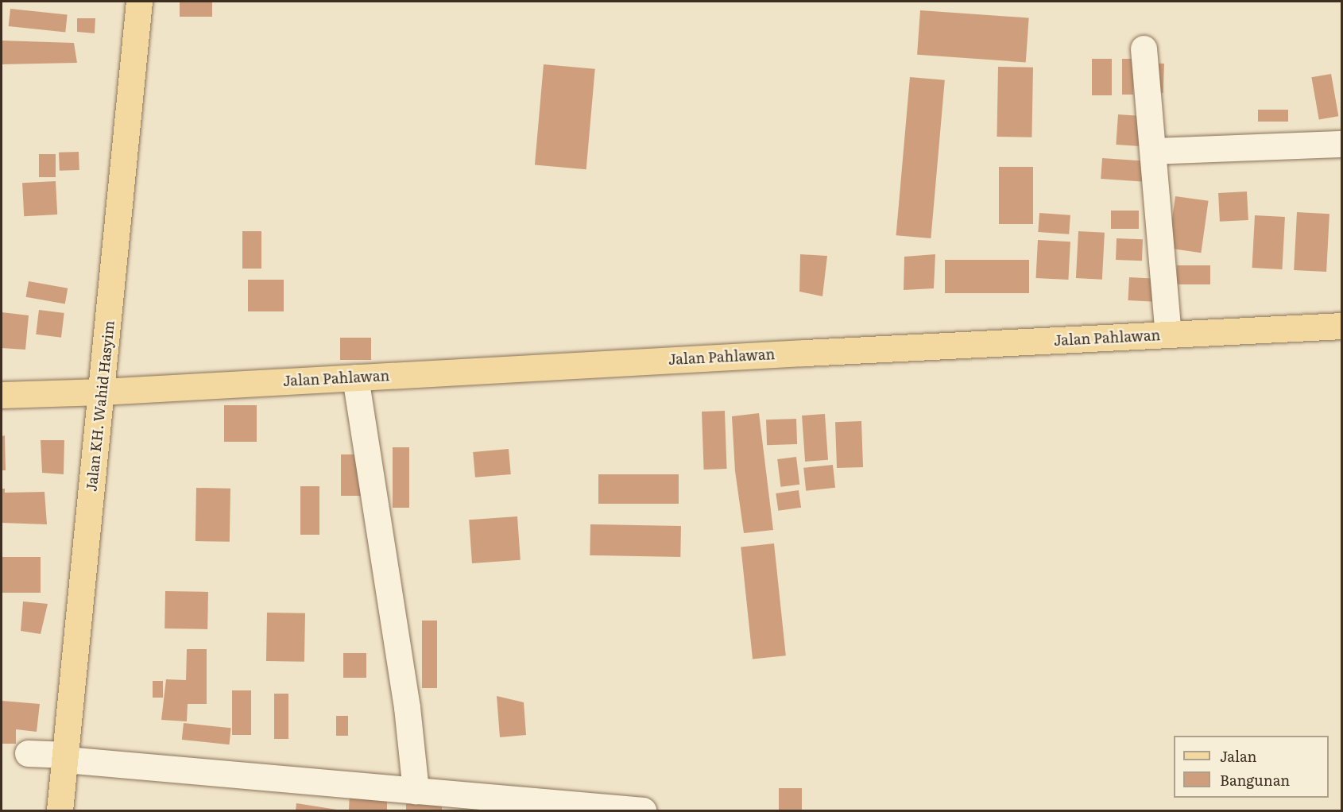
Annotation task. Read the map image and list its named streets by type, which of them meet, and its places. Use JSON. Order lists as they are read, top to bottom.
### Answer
{
  "streets": {
    "main road": ["Jalan Pahlawan", "Jalan KH. Wahid Hasyim"]
  },
  "crossings": [
    ["Jalan Pahlawan", "Jalan KH. Wahid Hasyim"]
  ],
  "legend": ["Jalan", "Bangunan"]
}
